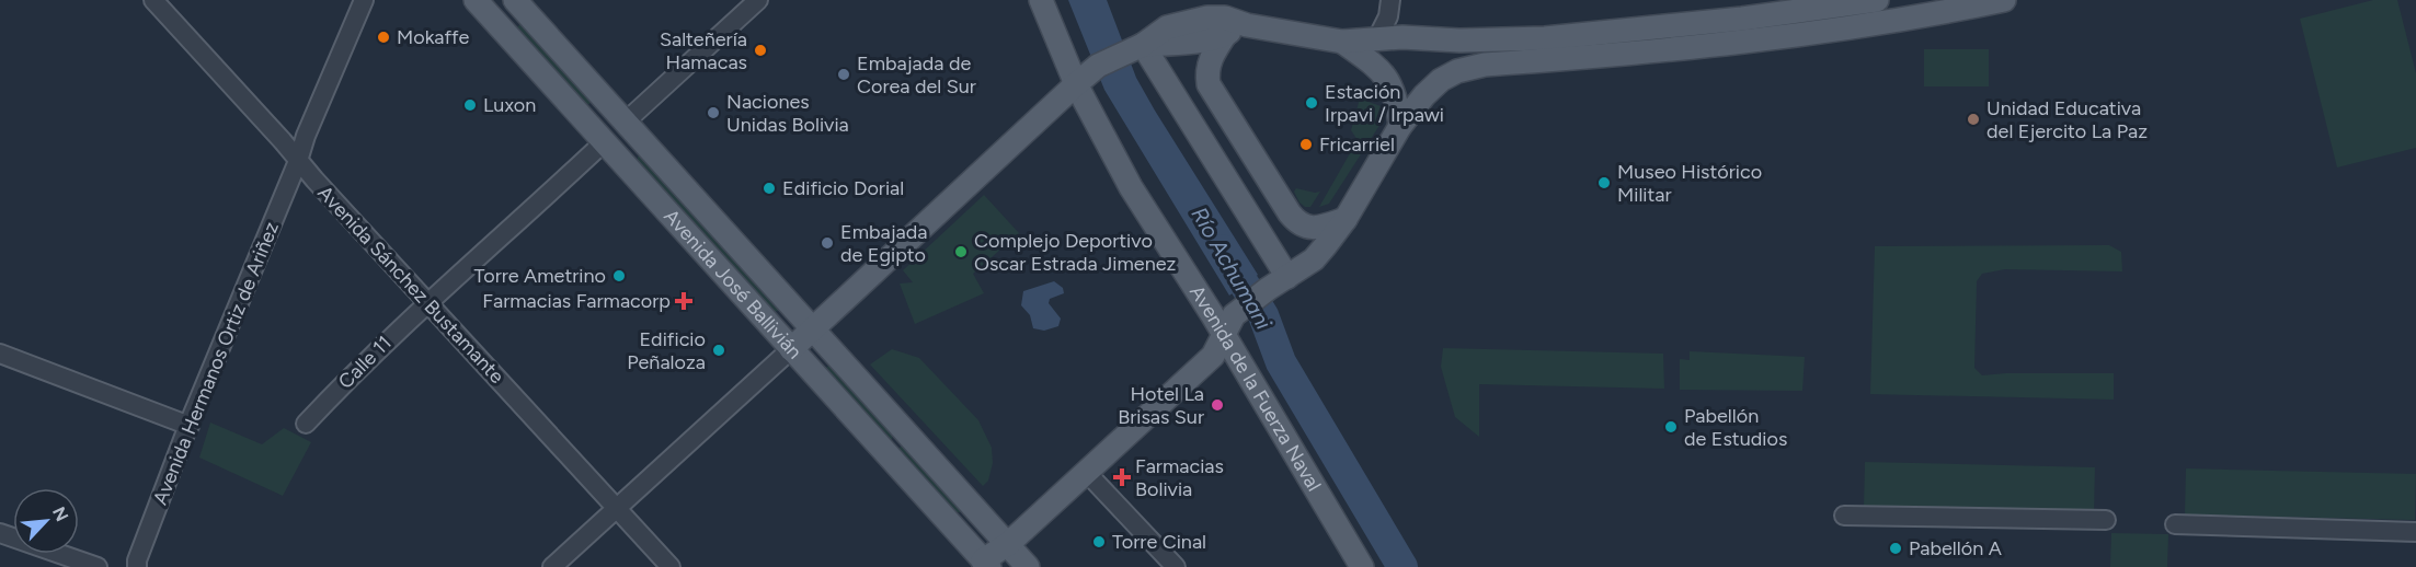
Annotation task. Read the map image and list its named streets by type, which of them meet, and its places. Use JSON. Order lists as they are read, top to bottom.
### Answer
{
  "streets": {
    "main road": ["Avenida José Ballivián", "Avenida de la Fuerza Naval"],
    "street": ["Avenida Sánchez Bustamante", "Calle 11", "Avenida Hermanos Ortiz de Ariñez"]
  },
  "crossings": [
    ["Avenida José Ballivián", "Calle 11"],
    ["Avenida Sánchez Bustamante", "Calle 11"],
    ["Avenida Sánchez Bustamante", "Avenida Hermanos Ortiz de Ariñez"]
  ],
  "water": ["Río Achumani"],
  "places": {
    "other": [
      "Mokaffe",
      "Salteñería Hamacas",
      "Embajada de Corea del Sur",
      "Estación Irpavi / Irpawi",
      "Luxon",
      "Naciones Unidas Bolivia",
      "Unidad Educativa del Ejercito La Paz",
      "Fricarriel",
      "Museo Histórico Militar",
      "Edificio Dorial",
      "Embajada de Egipto",
      "Complejo Deportivo Oscar Estrada Jimenez",
      "Torre Ametrino",
      "Edificio Peñaloza",
      "Hotel La Brisas Sur",
      "Pabellón de Estudios",
      "Torre Cinal",
      "Pabellón A"
    ],
    "health": ["Farmacias Farmacorp", "Farmacias Bolivia"]
  },
  "north": "top right"
}
